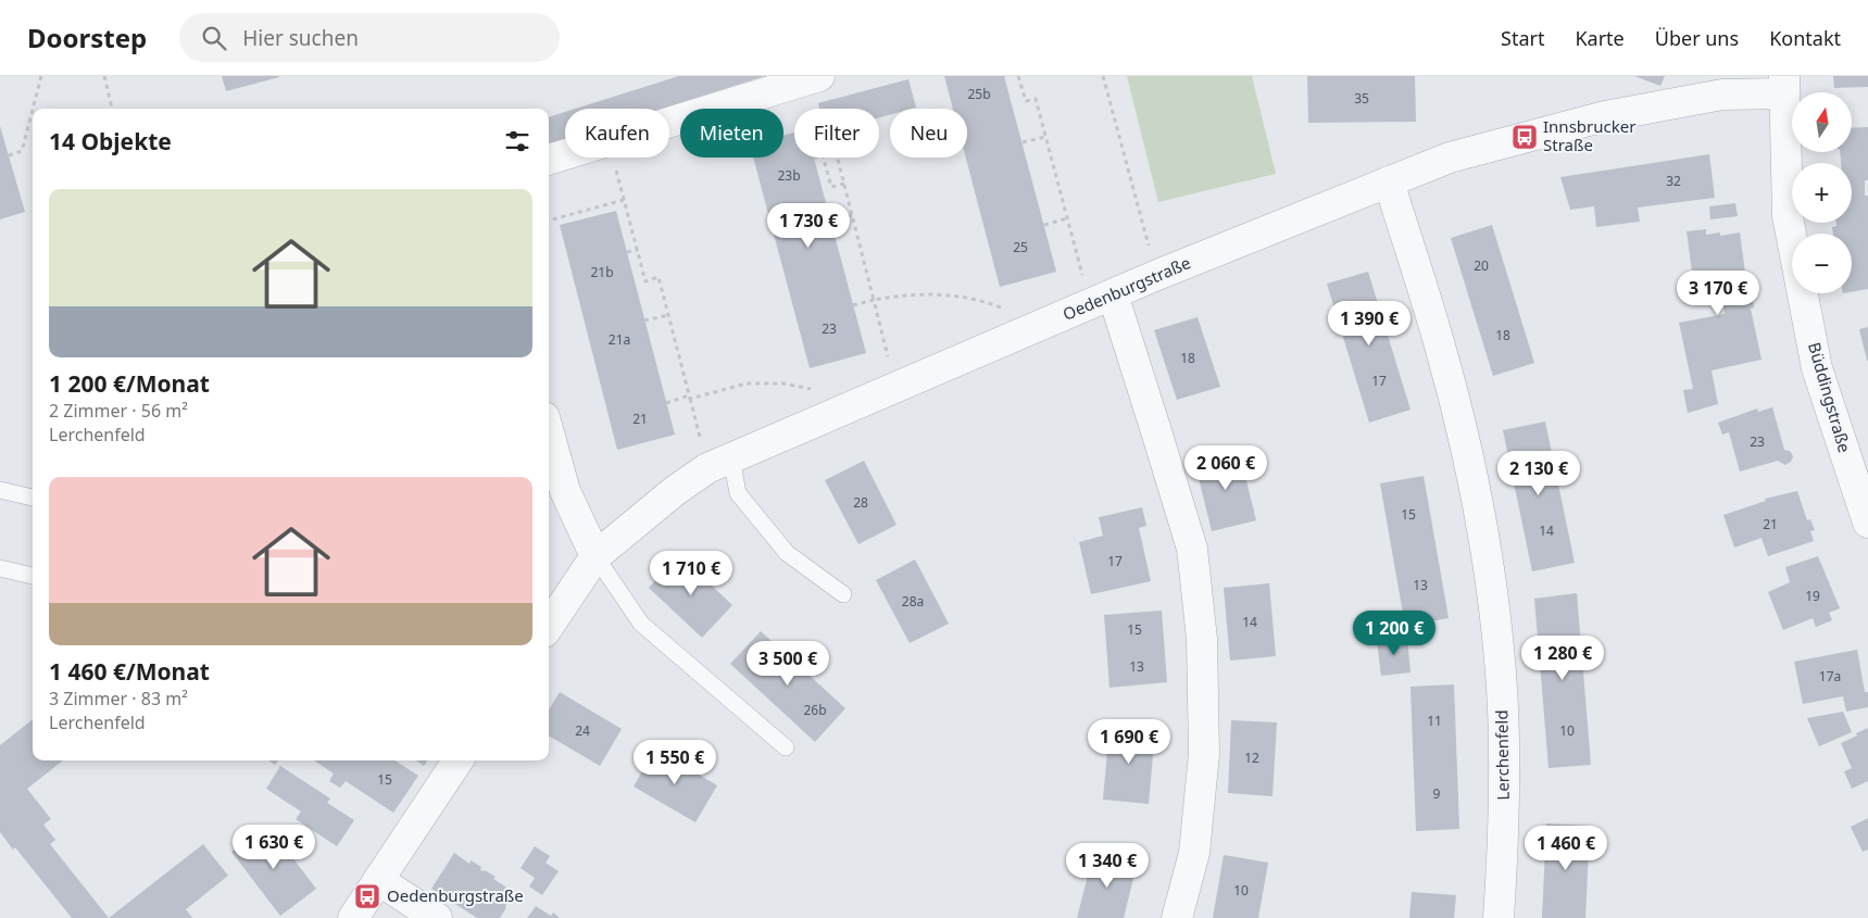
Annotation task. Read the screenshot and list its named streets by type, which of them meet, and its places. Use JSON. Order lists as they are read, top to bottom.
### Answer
{
  "streets": {
    "street": ["Oedenburgstraße", "Büddingstraße", "Lerchenfeld"]
  },
  "crossings": [
    ["Oedenburgstraße", "Büddingstraße"],
    ["Oedenburgstraße", "Lerchenfeld"]
  ],
  "places": {
    "bus stop": ["Innsbrucker Straße", "Oedenburgstraße"]
  },
  "house_numbers": [
    "25b",
    "35",
    "23b",
    "32",
    "25",
    "20",
    "21b",
    "23",
    "18",
    "21a",
    "18",
    "17",
    "21",
    "23",
    "28",
    "15",
    "21",
    "14",
    "17",
    "13",
    "19",
    "28a",
    "14",
    "15",
    "13",
    "17a",
    "26b",
    "11",
    "24",
    "10",
    "12",
    "15",
    "9",
    "10"
  ],
  "north": "top",
  "page": {
    "header": "Doorstep",
    "search": "Hier suchen",
    "nav": [
      "Start",
      "Karte",
      "Über uns",
      "Kontakt"
    ],
    "map_buttons": ["+", "−"],
    "chip": [
      "Kaufen",
      "Mieten",
      "Filter",
      "Neu"
    ],
    "heading": "14 Objekte",
    "list": [
      {
        "name": "1 200 €/Monat",
        "note": "2 Zimmer · 56 m² · Lerchenfeld"
      },
      {
        "name": "1 460 €/Monat",
        "note": "3 Zimmer · 83 m² · Lerchenfeld"
      }
    ],
    "price": [
      "1 730 €",
      "3 170 €",
      "1 390 €",
      "2 060 €",
      "2 130 €",
      "1 710 €",
      "1 200 €",
      "1 280 €",
      "3 500 €",
      "1 690 €",
      "1 550 €",
      "1 630 €",
      "1 460 €",
      "1 340 €"
    ]
  }
}
